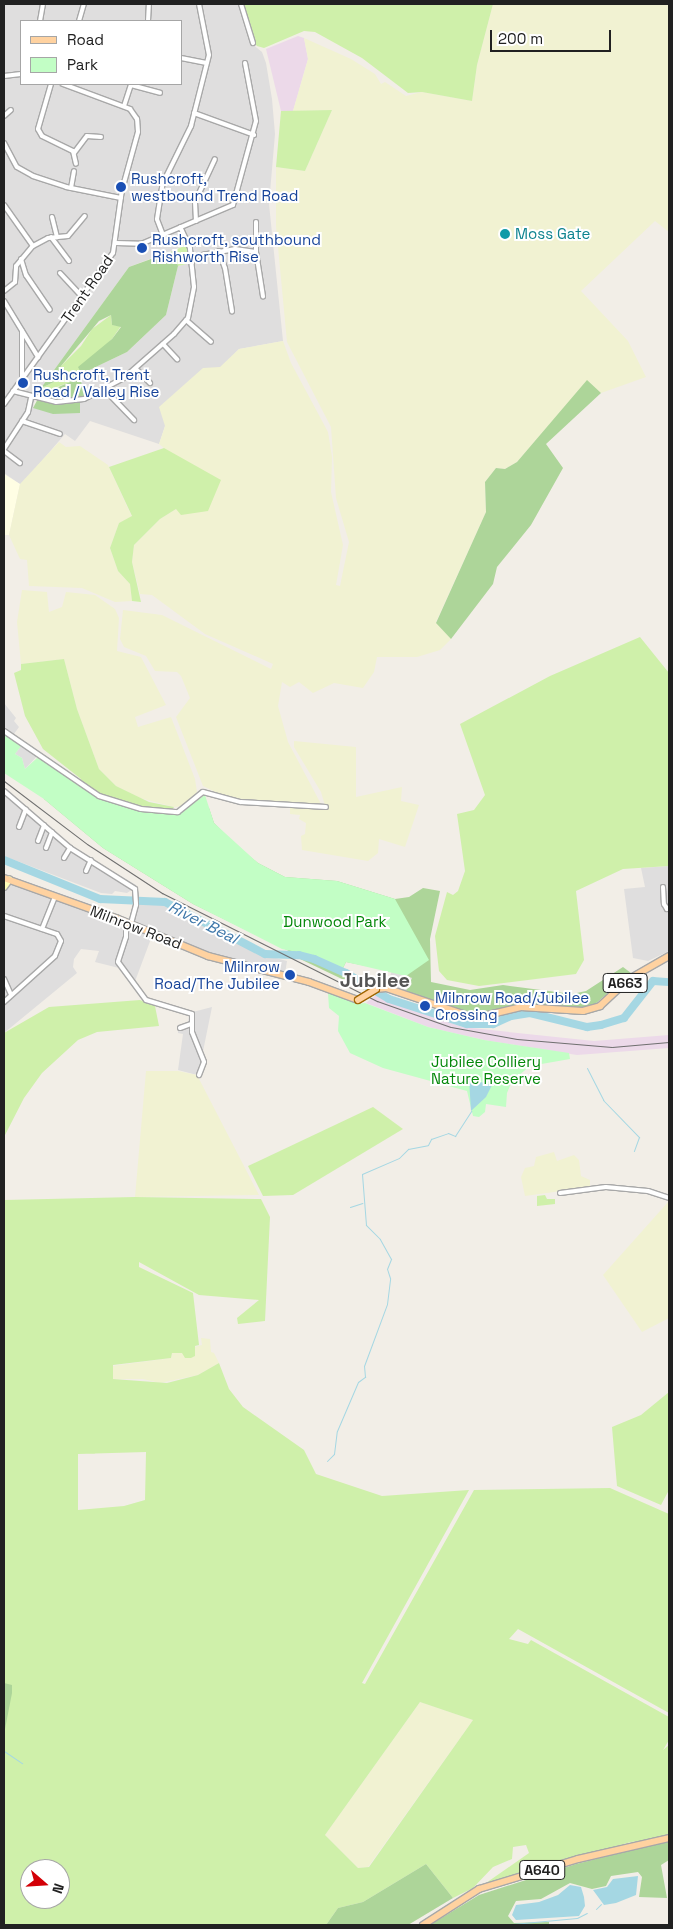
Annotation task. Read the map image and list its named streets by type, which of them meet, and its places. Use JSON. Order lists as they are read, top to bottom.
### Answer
{
  "streets": {
    "main road": ["Milnrow Road", "A663", "A640"],
    "street": ["Trent Road"]
  },
  "districts": ["Jubilee"],
  "water": ["River Beal"],
  "parks": ["Dunwood Park", "Jubilee Colliery Nature Reserve"],
  "places": [
    "Rushcroft, westbound Trend Road",
    "Moss Gate",
    "Rushcroft, southbound Rishworth Rise",
    "Rushcroft, Trent Road / Valley Rise",
    "Milnrow Road/The Jubilee",
    "Milnrow Road/Jubilee Crossing"
  ],
  "legend": ["Road", "Park"],
  "scale_bar": "200 m",
  "north": "right"
}
